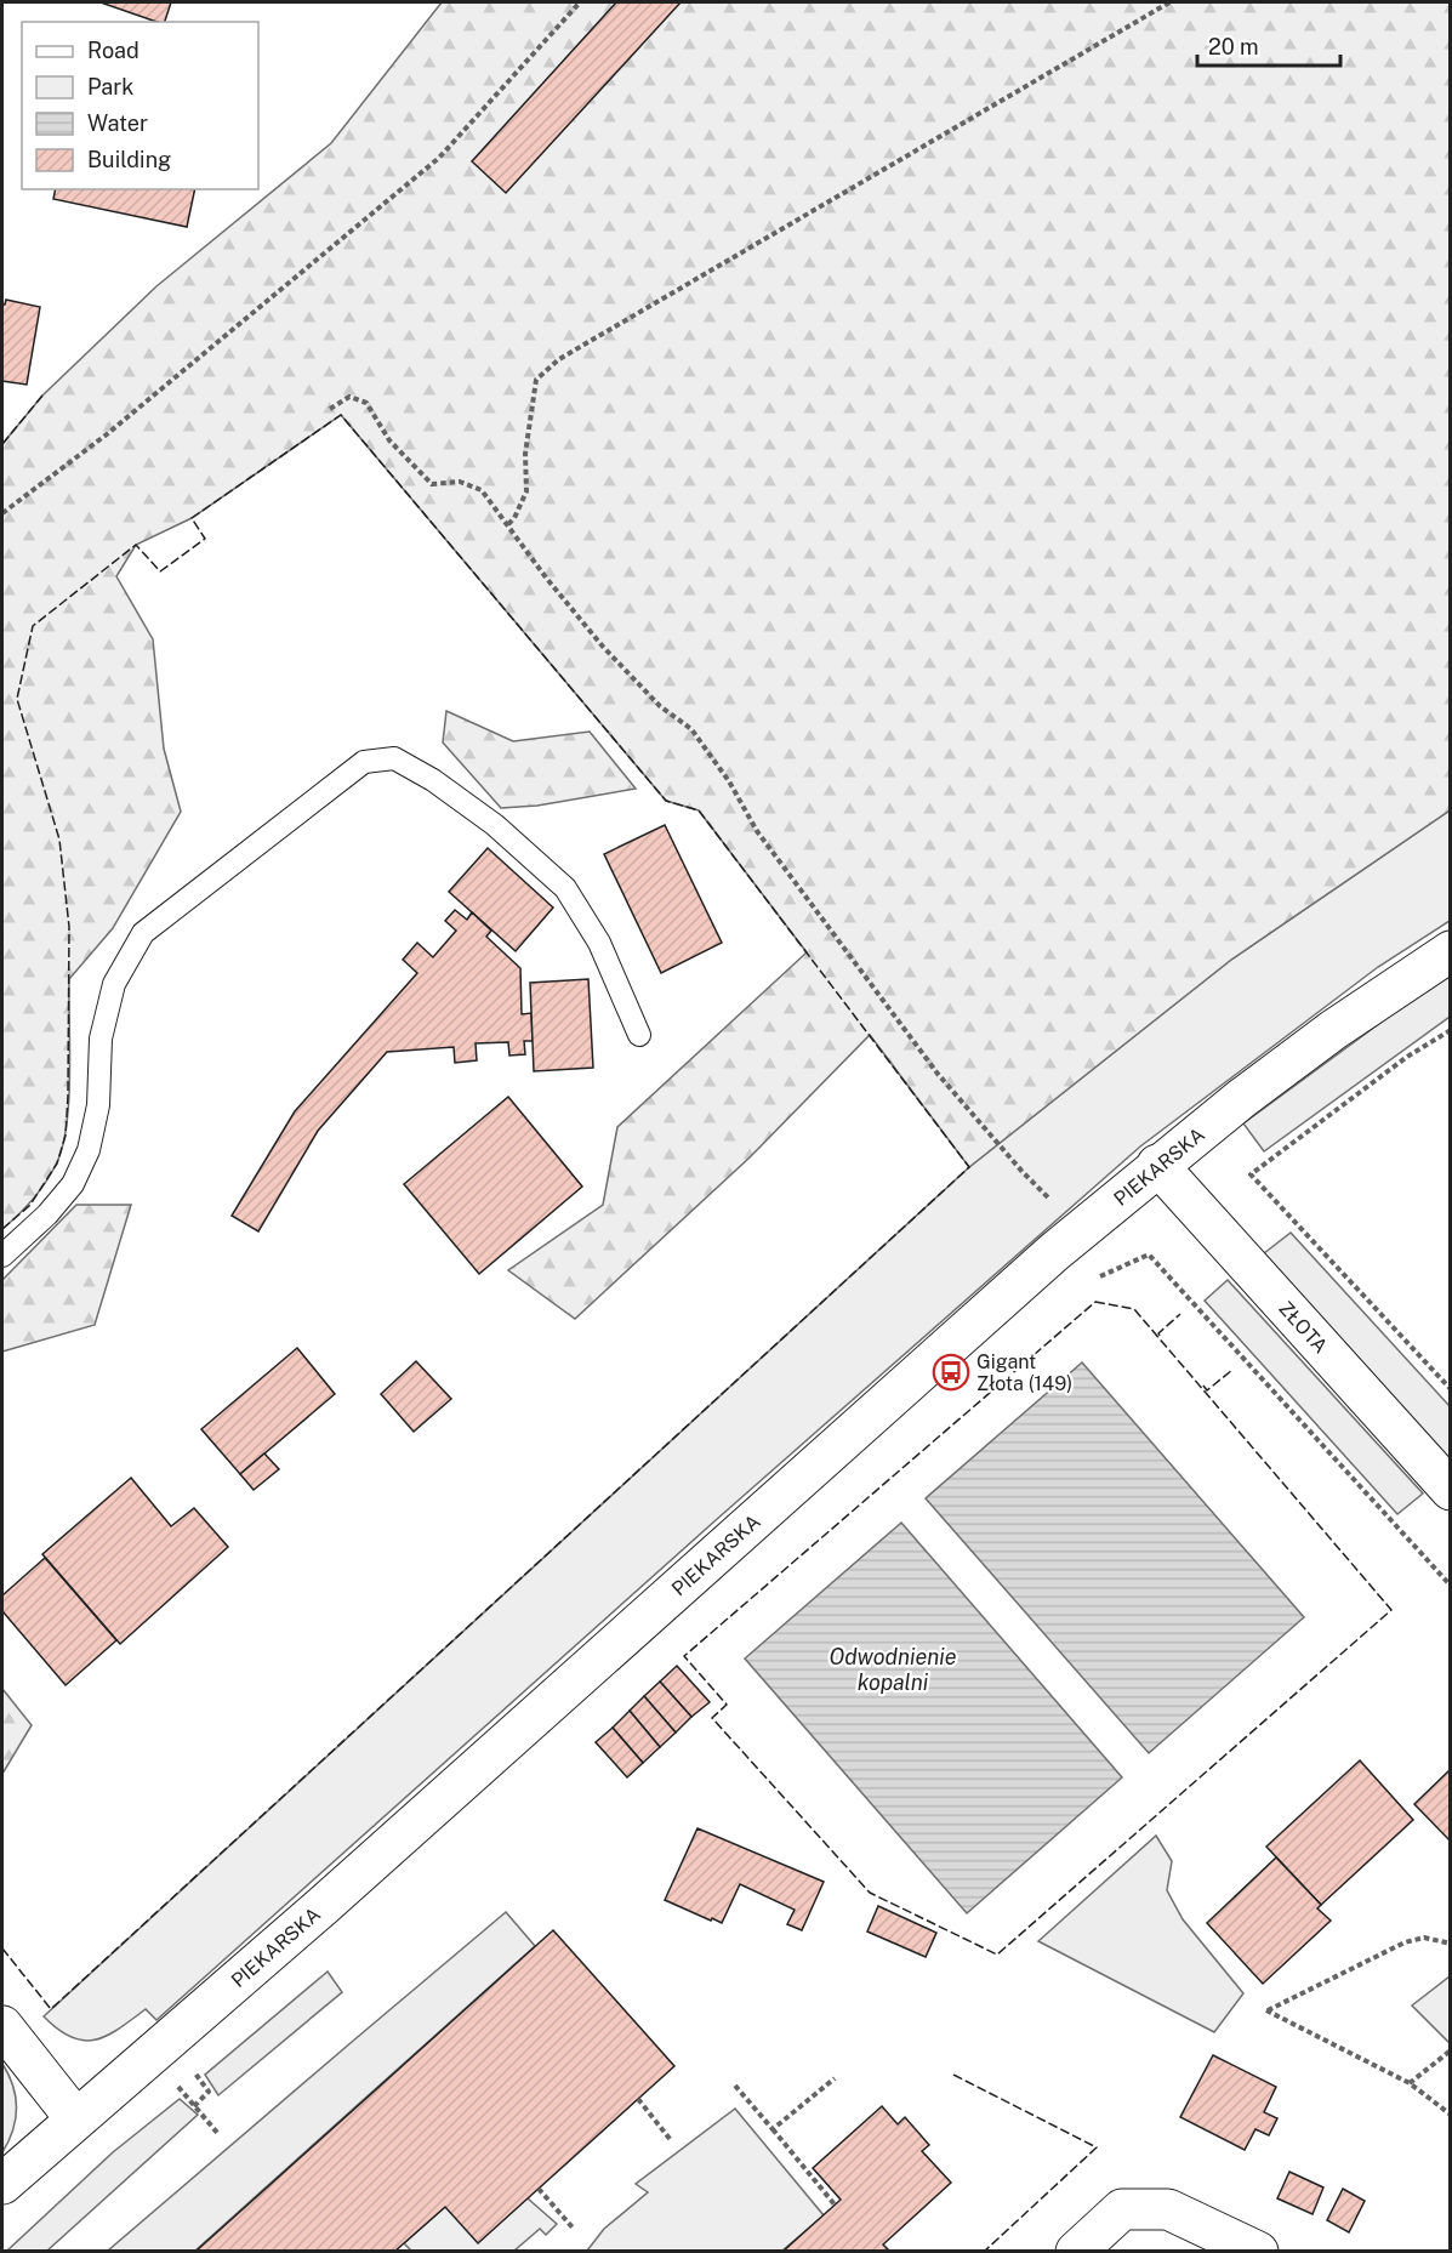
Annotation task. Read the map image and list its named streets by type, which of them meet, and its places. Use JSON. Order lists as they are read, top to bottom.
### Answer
{
  "streets": {
    "street": ["PIEKARSKA", "ZŁOTA"]
  },
  "crossings": [
    ["PIEKARSKA", "ZŁOTA"]
  ],
  "water": ["Odwodnienie kopalni"],
  "places": {
    "bus stop": ["Gigant Złota (149)"]
  },
  "legend": [
    "Road",
    "Park",
    "Water",
    "Building"
  ],
  "scale_bar": "20 m"
}
